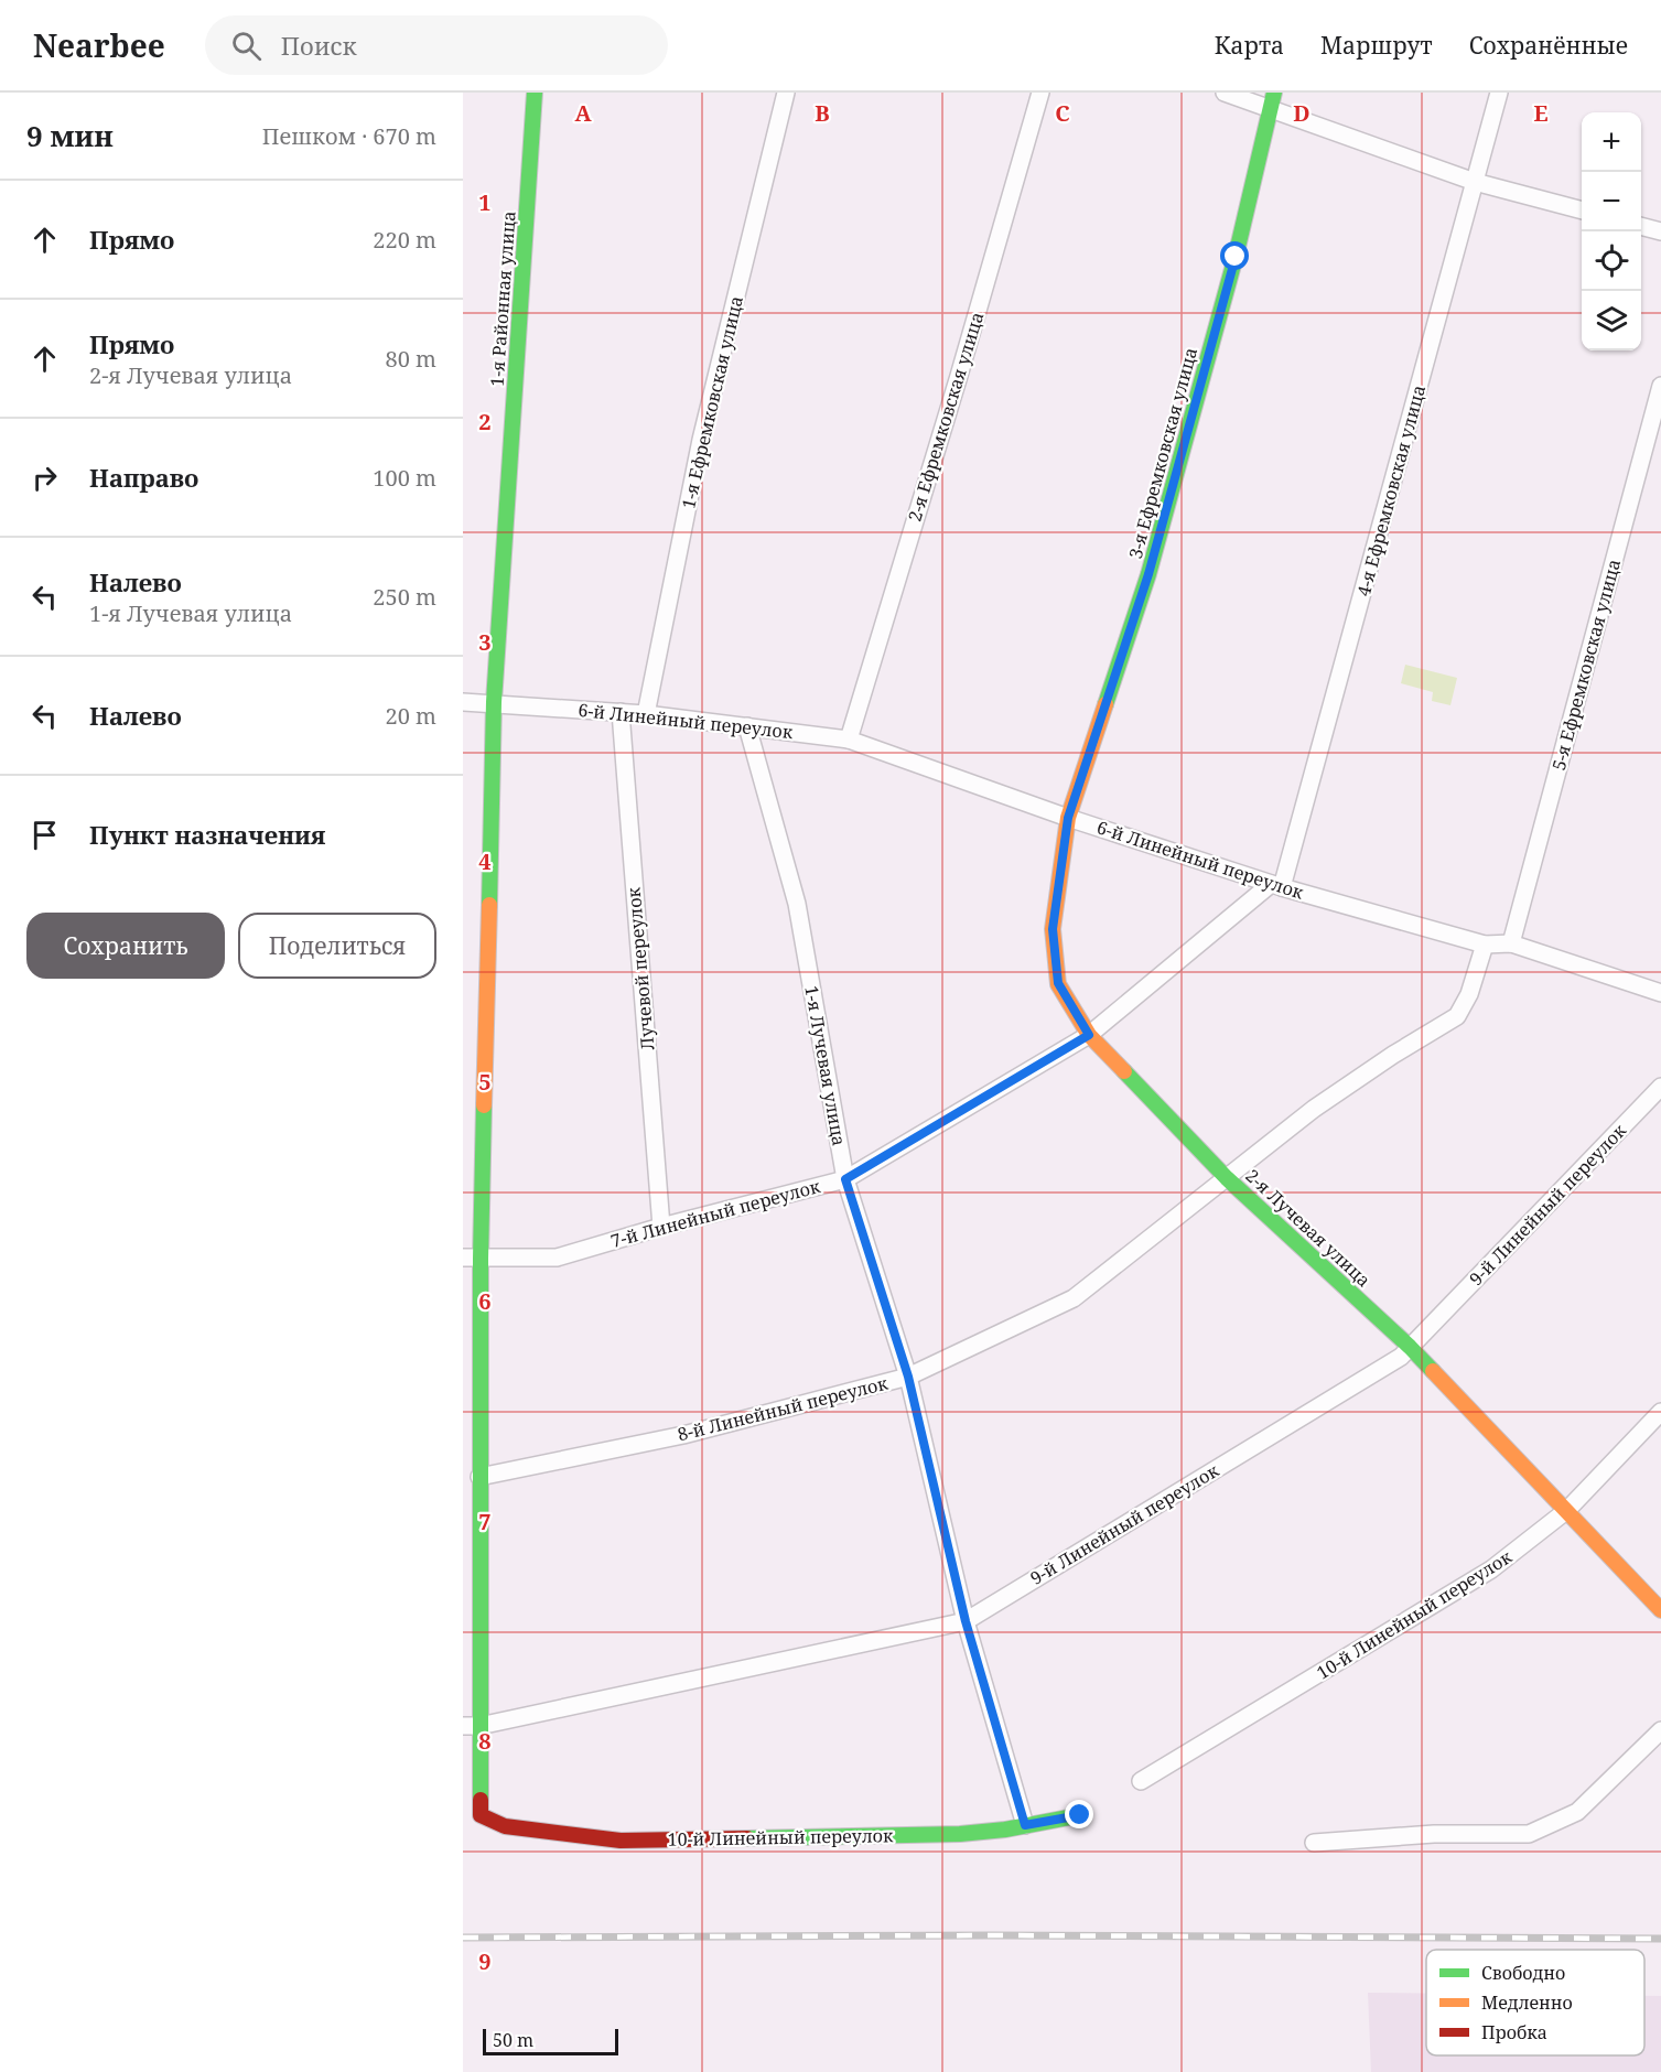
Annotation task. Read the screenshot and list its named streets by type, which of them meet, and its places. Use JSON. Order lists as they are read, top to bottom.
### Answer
{
  "streets": {
    "street": [
      "1-я Районная улица",
      "1-я Ефремковская улица",
      "2-я Ефремковская улица",
      "3-я Ефремковская улица",
      "4-я Ефремковская улица",
      "5-я Ефремковская улица",
      "6-й Линейный переулок",
      "Лучевой переулок",
      "1-я Лучевая улица",
      "9-й Линейный переулок",
      "7-й Линейный переулок",
      "2-я Лучевая улица",
      "8-й Линейный переулок",
      "10-й Линейный переулок"
    ]
  },
  "crossings": [
    ["1-я Районная улица", "6-й Линейный переулок"],
    ["1-я Районная улица", "9-й Линейный переулок"],
    ["1-я Районная улица", "7-й Линейный переулок"],
    ["1-я Районная улица", "8-й Линейный переулок"],
    ["1-я Районная улица", "10-й Линейный переулок"],
    ["1-я Ефремковская улица", "6-й Линейный переулок"],
    ["2-я Ефремковская улица", "6-й Линейный переулок"],
    ["3-я Ефремковская улица", "6-й Линейный переулок"],
    ["3-я Ефремковская улица", "2-я Лучевая улица"],
    ["4-я Ефремковская улица", "6-й Линейный переулок"],
    ["4-я Ефремковская улица", "7-й Линейный переулок"],
    ["5-я Ефремковская улица", "6-й Линейный переулок"],
    ["6-й Линейный переулок", "Лучевой переулок"],
    ["6-й Линейный переулок", "1-я Лучевая улица"],
    ["6-й Линейный переулок", "7-й Линейный переулок"],
    ["6-й Линейный переулок", "2-я Лучевая улица"],
    ["6-й Линейный переулок", "8-й Линейный переулок"],
    ["Лучевой переулок", "7-й Линейный переулок"],
    ["1-я Лучевая улица", "9-й Линейный переулок"],
    ["1-я Лучевая улица", "7-й Линейный переулок"],
    ["1-я Лучевая улица", "8-й Линейный переулок"],
    ["1-я Лучевая улица", "10-й Линейный переулок"],
    ["9-й Линейный переулок", "2-я Лучевая улица"],
    ["7-й Линейный переулок", "2-я Лучевая улица"],
    ["2-я Лучевая улица", "8-й Линейный переулок"],
    ["2-я Лучевая улица", "10-й Линейный переулок"]
  ],
  "legend": ["Свободно", "Медленно", "Пробка"],
  "scale_bar": "50 m",
  "page": {
    "header": "Nearbee",
    "search": "Поиск",
    "nav": ["Карта", "Маршрут", "Сохранённые"],
    "heading": ["9 мин", "Пешком · 670 m"],
    "map_buttons": ["+", "−"],
    "list": [
      ["Прямо", "220 m"],
      ["Прямо", "2-я Лучевая улица", "80 m"],
      ["Направо", "100 m"],
      ["Налево", "1-я Лучевая улица", "250 m"],
      ["Налево", "20 m"],
      "Пункт назначения"
    ],
    "buttons": ["Сохранить", "Поделиться"],
    "scale": "50 m"
  },
  "grid": {
    "columns": [
      "A",
      "B",
      "C",
      "D",
      "E"
    ],
    "rows": [
      "1",
      "2",
      "3",
      "4",
      "5",
      "6",
      "7",
      "8",
      "9"
    ]
  }
}
